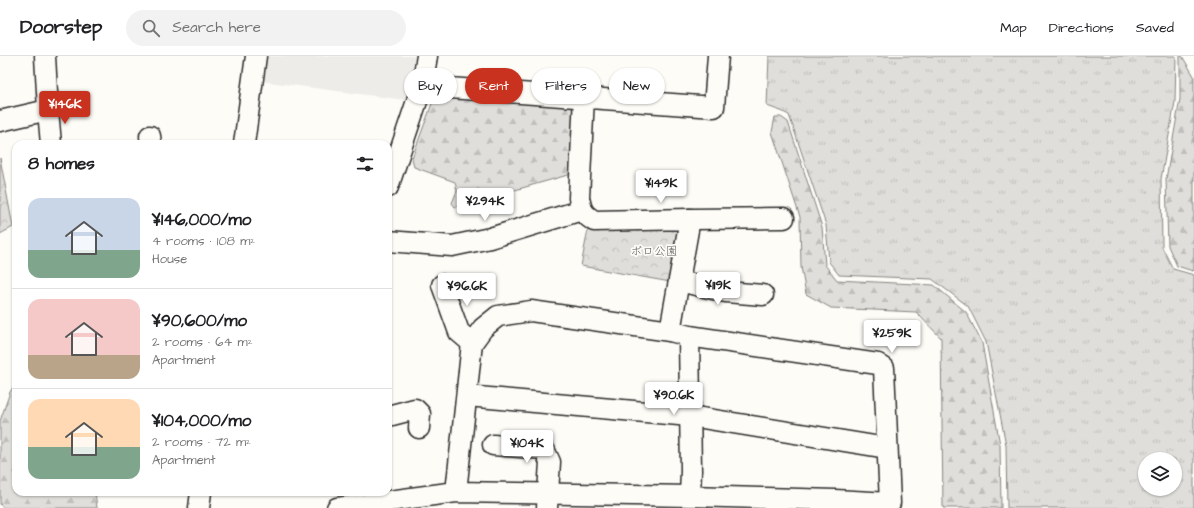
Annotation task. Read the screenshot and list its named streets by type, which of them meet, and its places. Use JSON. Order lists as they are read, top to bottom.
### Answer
{
  "parks": ["ボロ公園"],
  "page": {
    "header": "Doorstep",
    "search": "Search here",
    "nav": ["Map", "Directions", "Saved"],
    "chip": [
      "Buy",
      "Rent",
      "Filters",
      "New"
    ],
    "price": [
      "¥146K",
      "¥149K",
      "¥294K",
      "¥119K",
      "¥96.6K",
      "¥259K",
      "¥90.6K",
      "¥104K"
    ],
    "heading": "8 homes",
    "list": [
      {
        "name": "¥146,000/mo",
        "note": "4 rooms · 108 m² · House"
      },
      {
        "name": "¥90,600/mo",
        "note": "2 rooms · 64 m² · Apartment"
      },
      {
        "name": "¥104,000/mo",
        "note": "2 rooms · 72 m² · Apartment"
      }
    ]
  }
}
